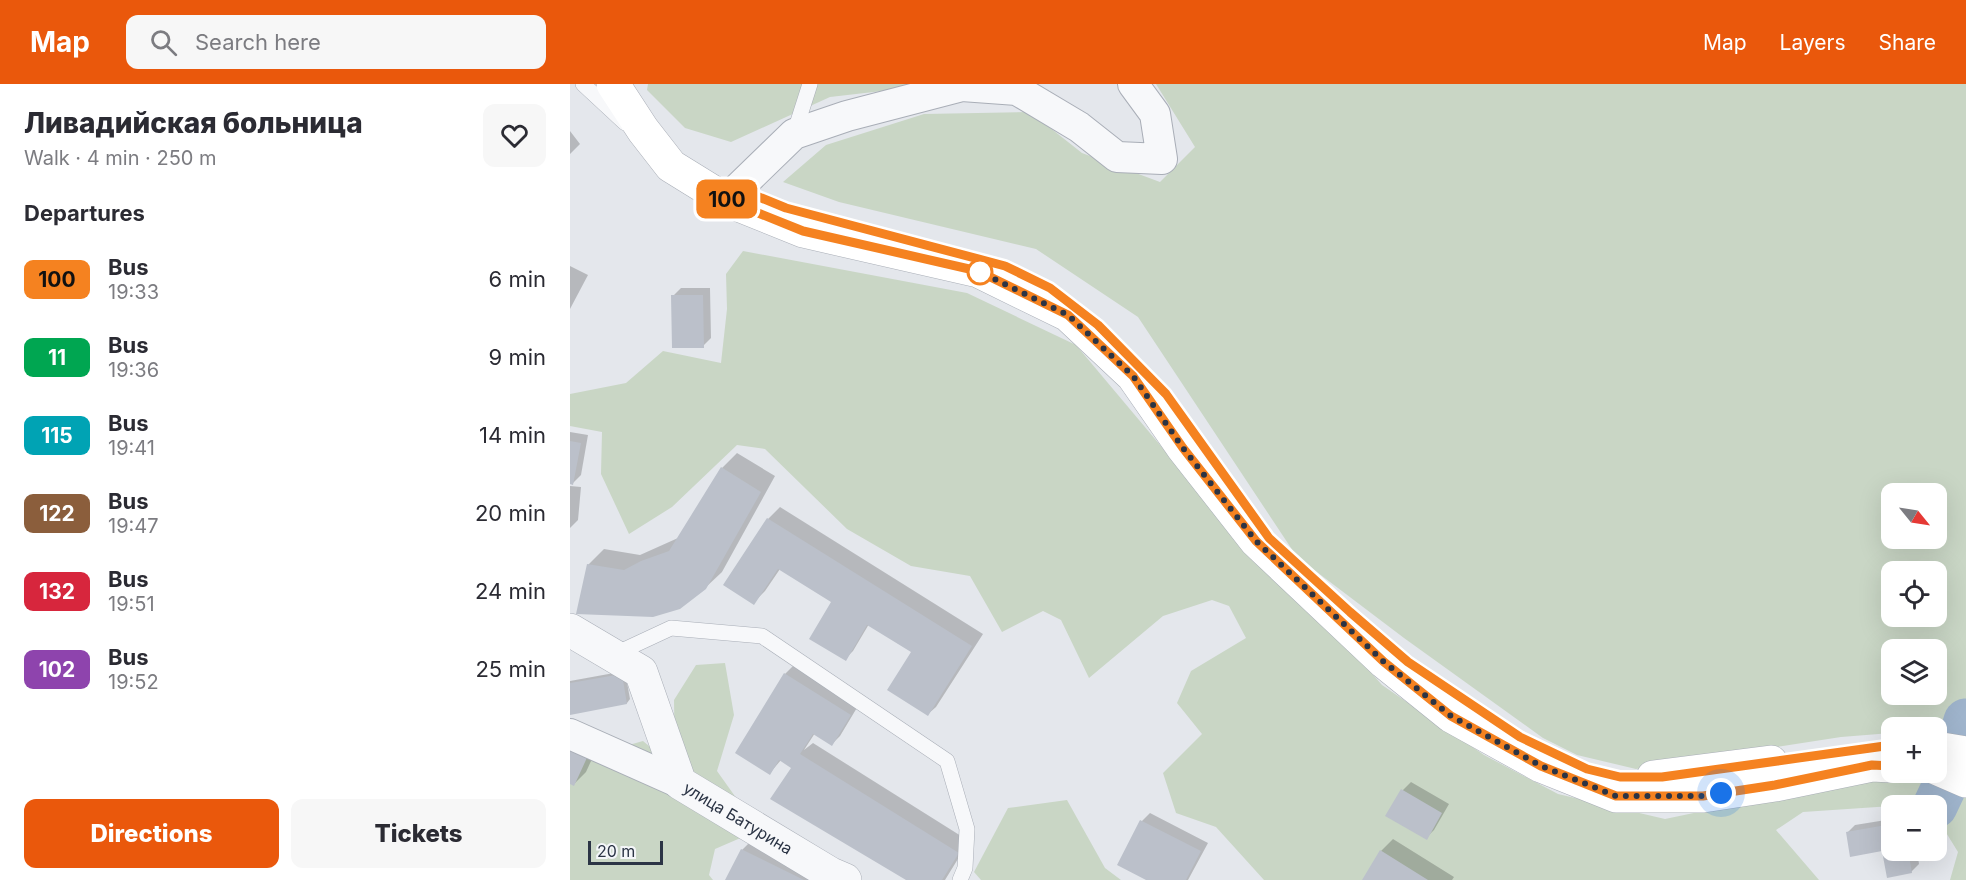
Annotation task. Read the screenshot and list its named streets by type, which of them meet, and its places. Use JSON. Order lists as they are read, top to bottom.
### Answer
{
  "streets": {
    "street": ["улица Батурина"]
  },
  "lines": ["bus line 100"],
  "scale_bar": "20 m",
  "north": "bottom right",
  "page": {
    "header": "Map",
    "search": "Search here",
    "nav": ["Map", "Layers", "Share"],
    "heading": [
      ["Ливадийская больница", "Walk · 4 min · 250 m"],
      "Departures"
    ],
    "on_map": "100",
    "list": [
      {
        "mark": "100",
        "name": "Bus",
        "note": "19:33",
        "value": "6 min"
      },
      {
        "mark": "11",
        "name": "Bus",
        "note": "19:36",
        "value": "9 min"
      },
      {
        "mark": "115",
        "name": "Bus",
        "note": "19:41",
        "value": "14 min"
      },
      {
        "mark": "122",
        "name": "Bus",
        "note": "19:47",
        "value": "20 min"
      },
      {
        "mark": "132",
        "name": "Bus",
        "note": "19:51",
        "value": "24 min"
      },
      {
        "mark": "102",
        "name": "Bus",
        "note": "19:52",
        "value": "25 min"
      }
    ],
    "map_buttons": ["+", "−"],
    "buttons": ["Directions", "Tickets"],
    "scale": "20 m"
  }
}
